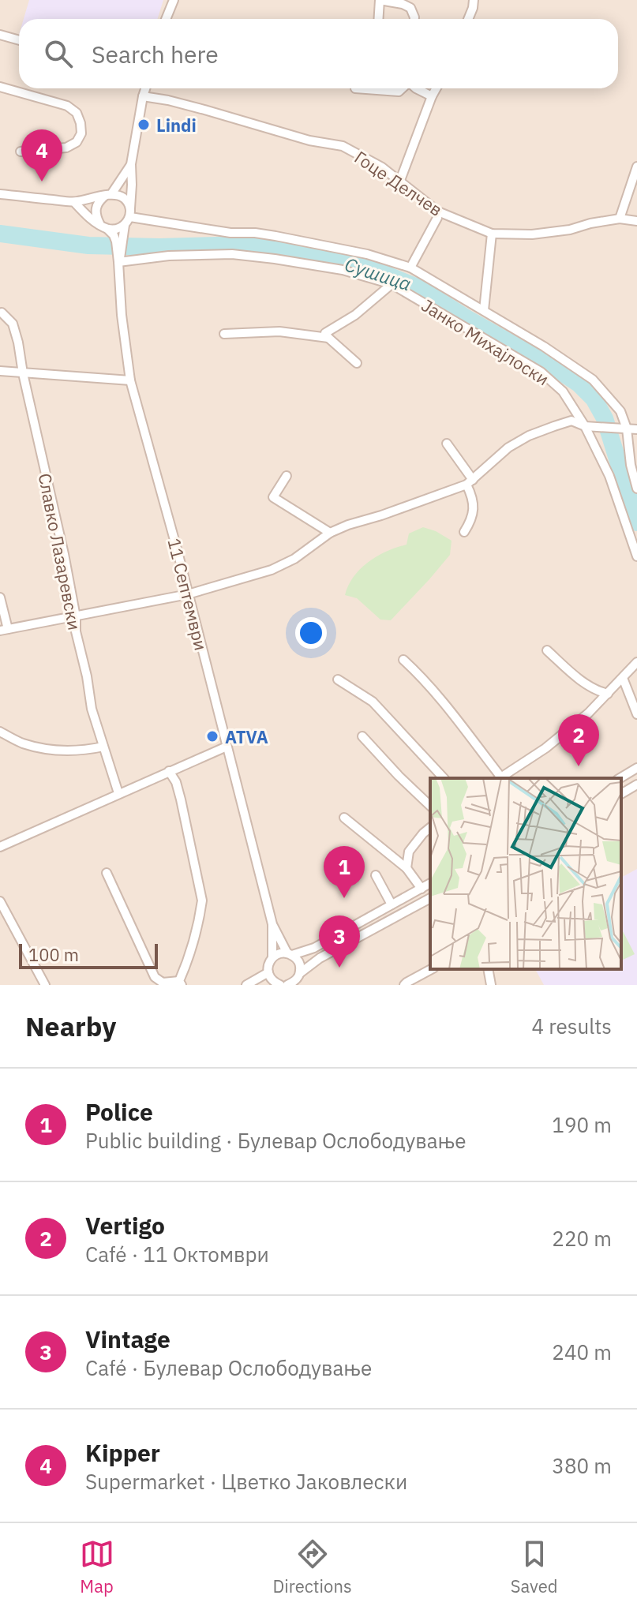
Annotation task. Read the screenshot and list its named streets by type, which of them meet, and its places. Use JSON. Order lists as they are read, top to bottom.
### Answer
{
  "streets": {
    "street": [
      "Гоце Делчев",
      "Јанко Михајлоски",
      "Славко Лазаревски",
      "11 Септември"
    ]
  },
  "crossings": [
    ["Гоце Делчев", "11 Септември"],
    ["Јанко Михајлоски", "11 Септември"]
  ],
  "water": ["Сушица"],
  "places": ["Lindi", "ATVA"],
  "scale_bar": "100 m",
  "page": {
    "search": "Search here",
    "pins": [
      "4",
      "2",
      "1",
      "3"
    ],
    "scale": "100 m",
    "heading": ["Nearby", "4 results"],
    "list": [
      {
        "mark": "1",
        "name": "Police",
        "note": "Public building · Булевар Ослободување",
        "value": "190 m"
      },
      {
        "mark": "2",
        "name": "Vertigo",
        "note": "Café · 11 Октомври",
        "value": "220 m"
      },
      {
        "mark": "3",
        "name": "Vintage",
        "note": "Café · Булевар Ослободување",
        "value": "240 m"
      },
      {
        "mark": "4",
        "name": "Kipper",
        "note": "Supermarket · Цветко Јаковлески",
        "value": "380 m"
      }
    ],
    "nav": ["Map", "Directions", "Saved"]
  }
}
